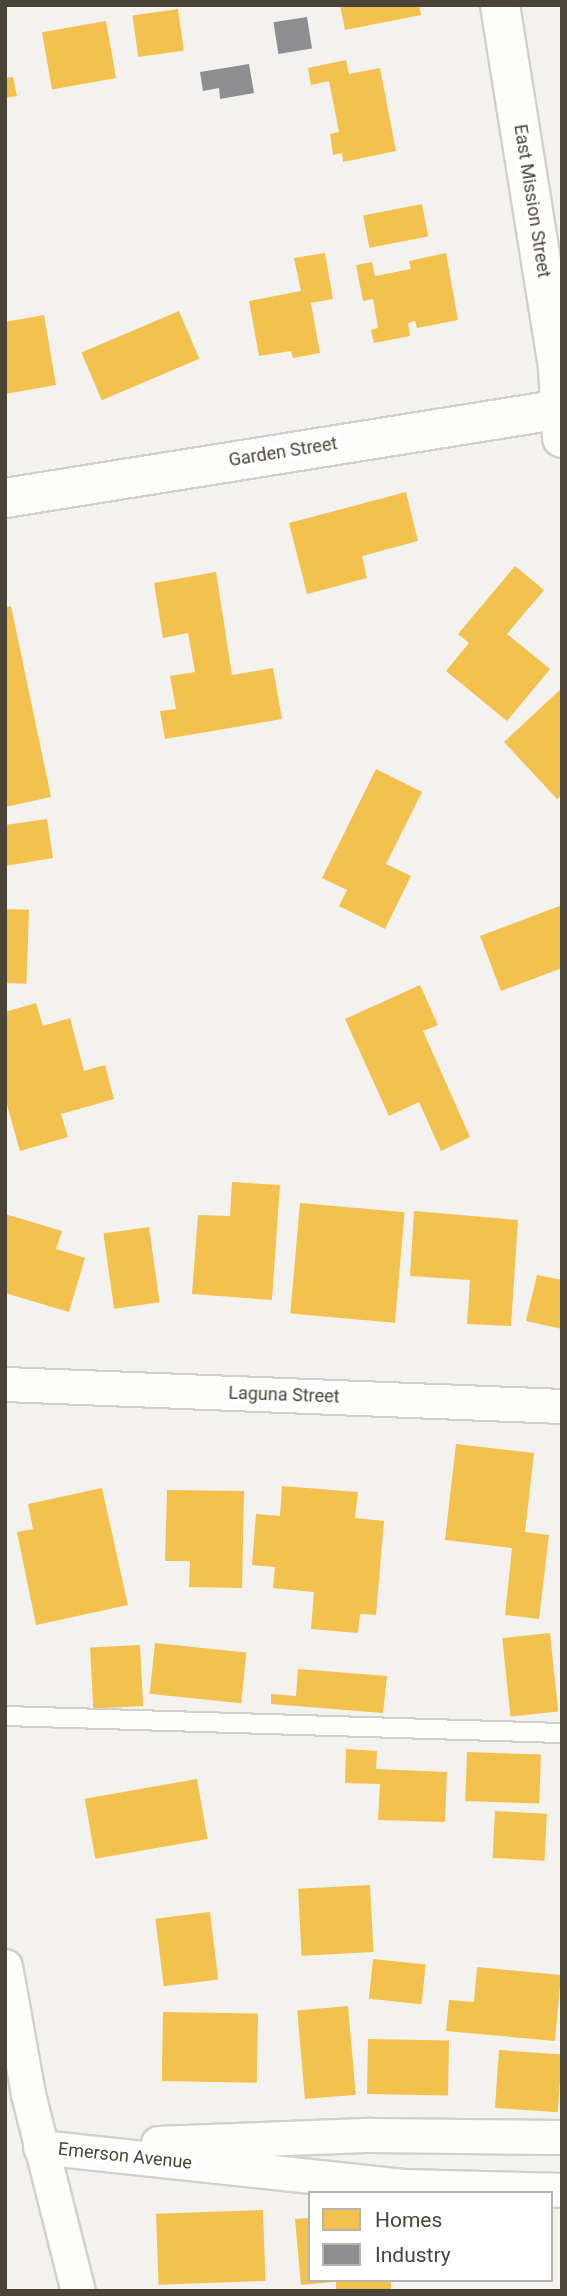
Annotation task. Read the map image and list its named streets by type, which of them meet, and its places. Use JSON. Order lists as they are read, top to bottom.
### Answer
{
  "streets": {
    "street": [
      "East Mission Street",
      "Garden Street",
      "Laguna Street",
      "Emerson Avenue"
    ]
  },
  "crossings": [
    ["East Mission Street", "Garden Street"]
  ],
  "legend": ["Homes", "Industry"]
}
